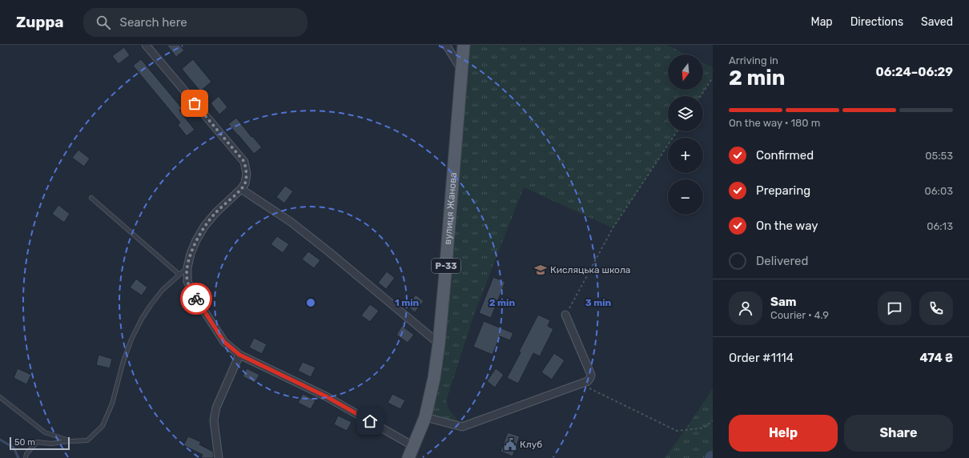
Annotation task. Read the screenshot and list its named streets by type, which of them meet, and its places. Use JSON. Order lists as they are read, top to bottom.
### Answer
{
  "streets": {
    "main road": ["вулиця Жанова", "Р-33"]
  },
  "crossings": [
    ["вулиця Жанова", "Р-33"]
  ],
  "places": {
    "school or university": ["Кисляцька школа"],
    "public building": ["Клуб"]
  },
  "scale_bar": "50 m",
  "north": "bottom",
  "page": {
    "header": "Zuppa",
    "search": "Search here",
    "nav": ["Map", "Directions", "Saved"],
    "heading": ["2 min", "Arriving in", "06:24–06:29"],
    "panel": [
      "Sam",
      "Courier · 4.9",
      "Order #1114",
      "474 ₴"
    ],
    "map_buttons": ["+", "−"],
    "bar": "On the way · 180 m",
    "list": [
      ["Confirmed", "05:53"],
      ["Preparing", "06:03"],
      ["On the way", "06:13"],
      "Delivered"
    ],
    "buttons": ["Help", "Share"],
    "scale": "50 m"
  },
  "rings": ["1 min", "2 min", "3 min"]
}
